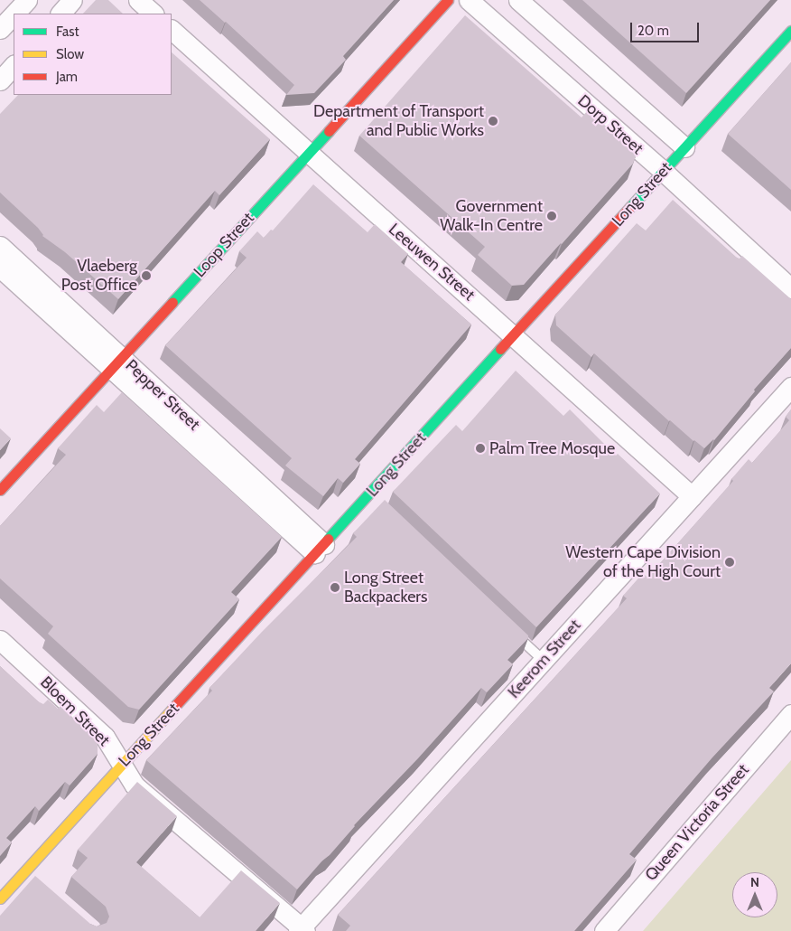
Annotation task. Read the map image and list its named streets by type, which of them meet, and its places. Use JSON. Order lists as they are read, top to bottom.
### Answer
{
  "streets": {
    "street": [
      "Dorp Street",
      "Long Street",
      "Loop Street",
      "Leeuwen Street",
      "Pepper Street",
      "Keerom Street",
      "Bloem Street",
      "Queen Victoria Street"
    ]
  },
  "crossings": [
    ["Dorp Street", "Long Street"],
    ["Long Street", "Leeuwen Street"],
    ["Long Street", "Pepper Street"],
    ["Long Street", "Bloem Street"],
    ["Loop Street", "Leeuwen Street"],
    ["Loop Street", "Pepper Street"],
    ["Leeuwen Street", "Keerom Street"],
    ["Keerom Street", "Bloem Street"]
  ],
  "places": [
    "Department of Transport and Public Works",
    "Government Walk-In Centre",
    "Vlaeberg Post Office",
    "Palm Tree Mosque",
    "Western Cape Division of the High Court",
    "Long Street Backpackers"
  ],
  "legend": ["Fast", "Slow", "Jam"],
  "scale_bar": "20 m",
  "north": "top"
}
